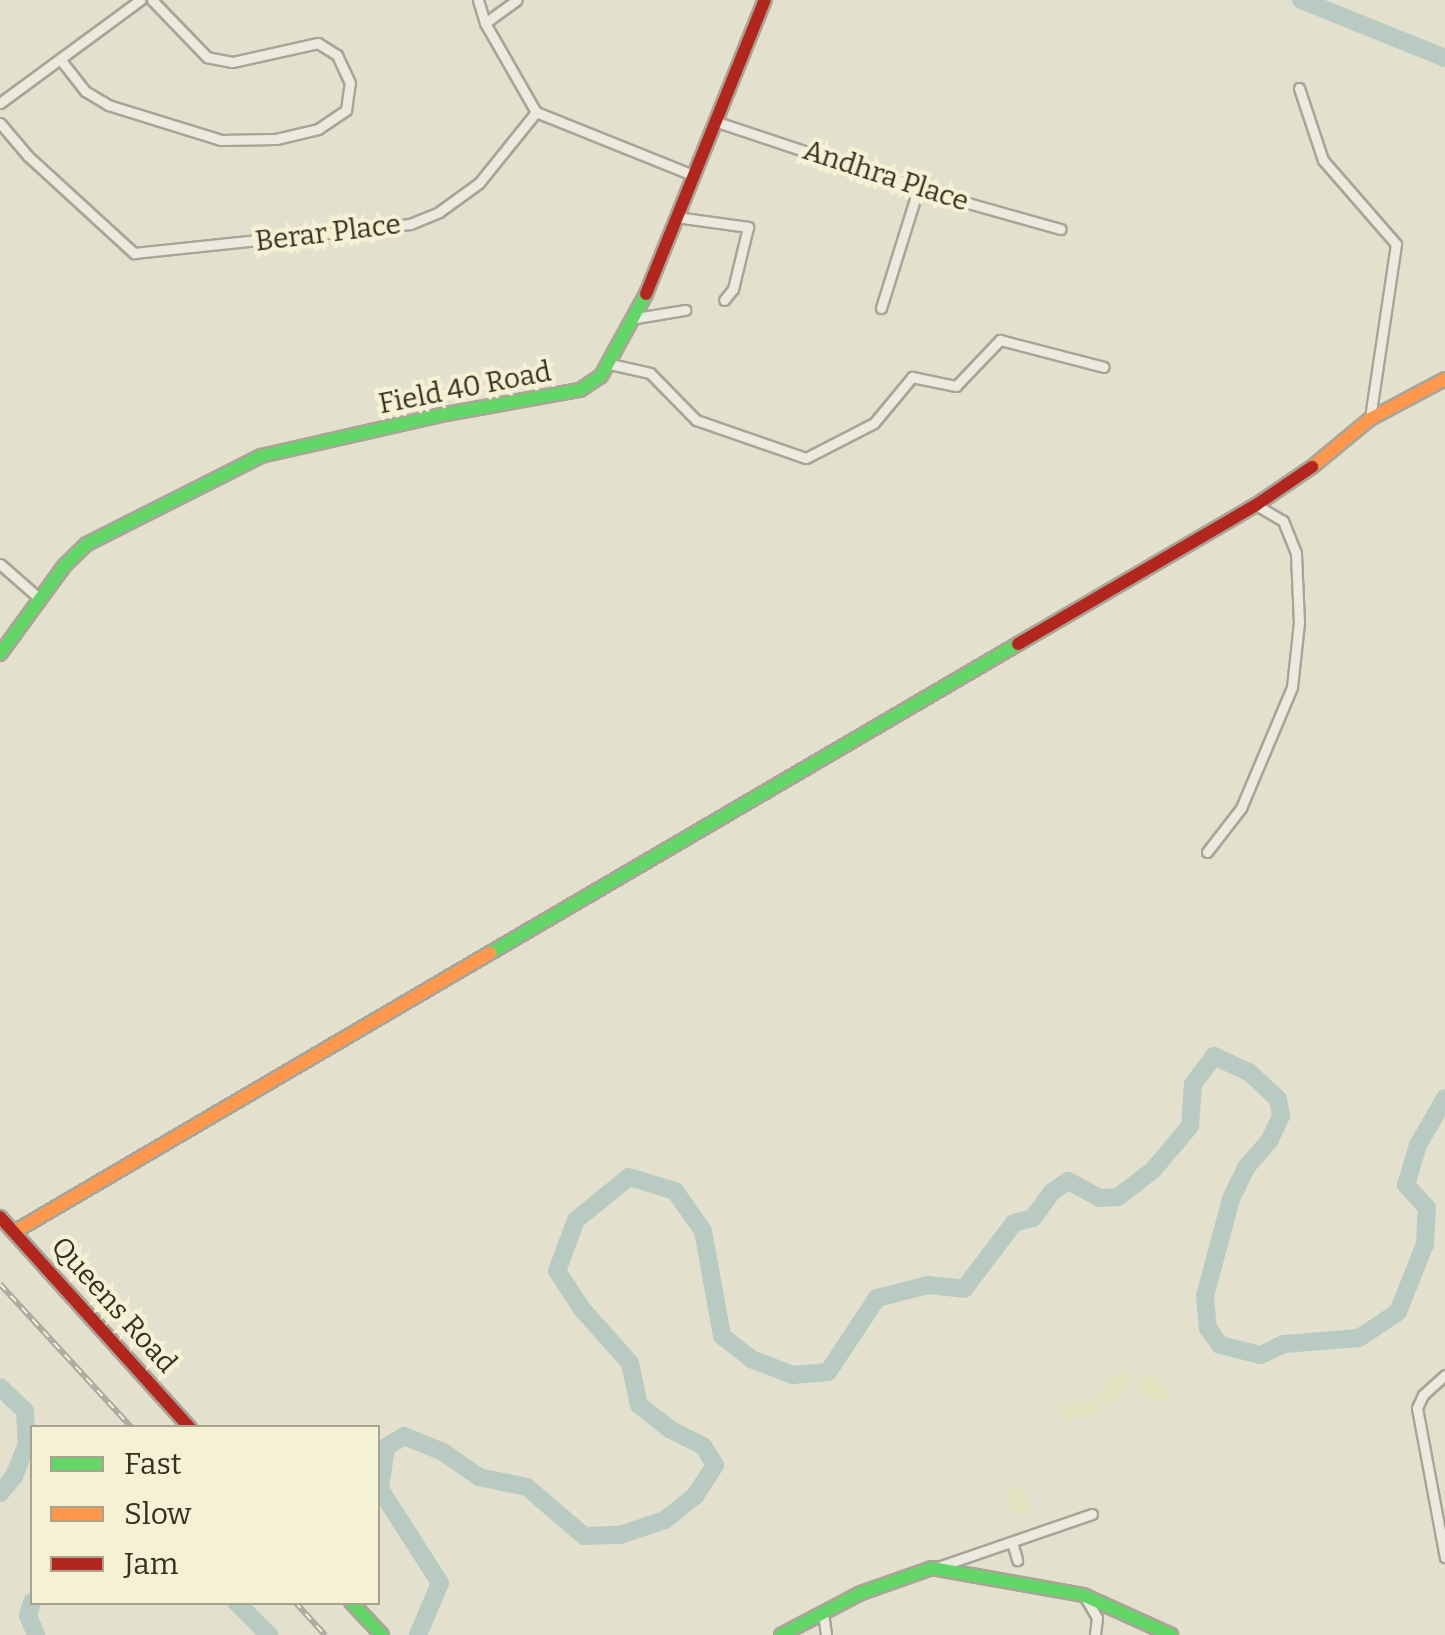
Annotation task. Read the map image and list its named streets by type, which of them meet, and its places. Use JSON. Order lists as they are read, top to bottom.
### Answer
{
  "streets": {
    "main road": ["Field 40 Road", "Queens Road"],
    "street": ["Andhra Place", "Berar Place"]
  },
  "crossings": [
    ["Andhra Place", "Field 40 Road"]
  ],
  "legend": ["Fast", "Slow", "Jam"]
}
